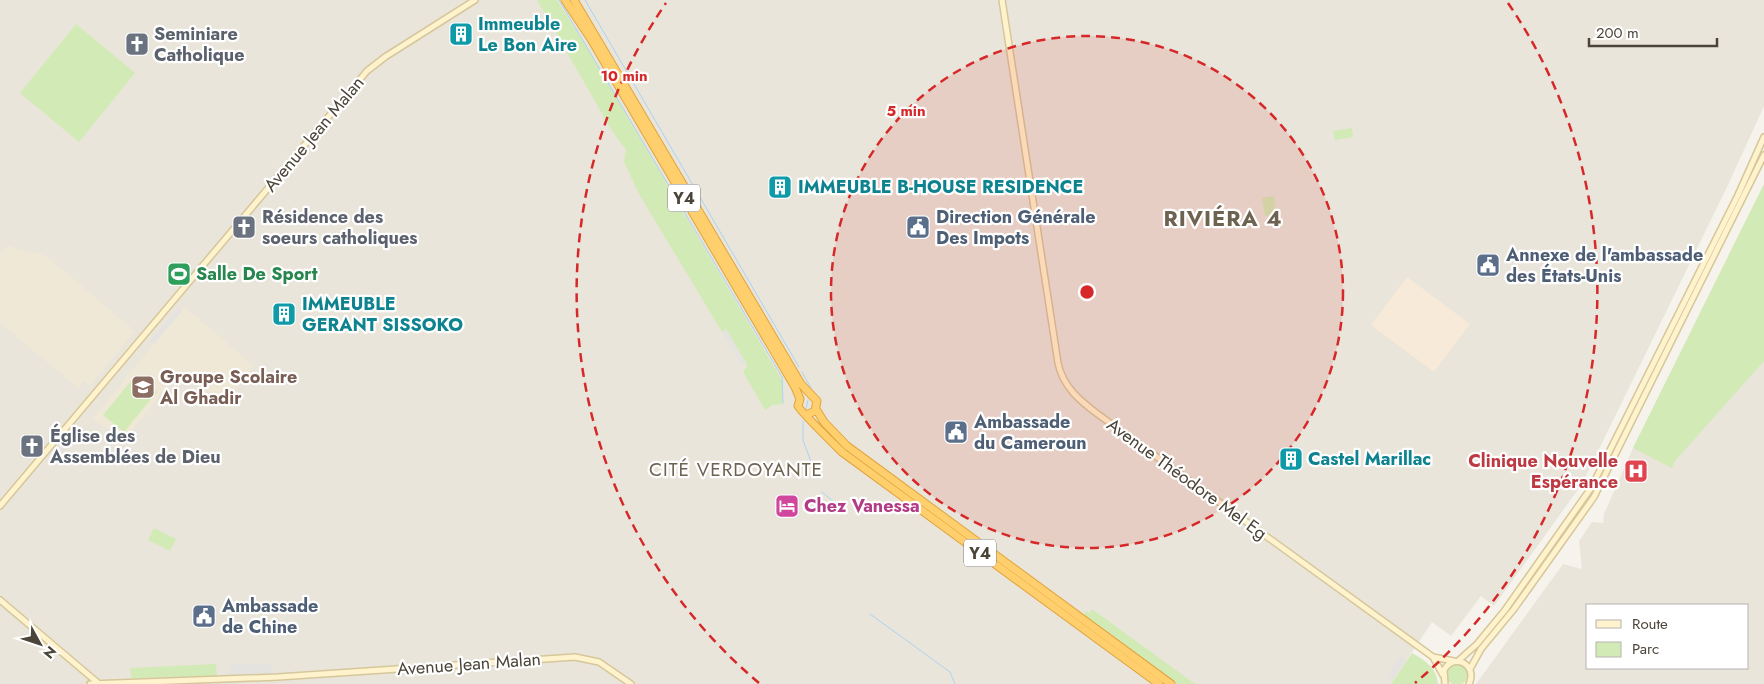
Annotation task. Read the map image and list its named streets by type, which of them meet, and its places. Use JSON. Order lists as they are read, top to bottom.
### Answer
{
  "streets": {
    "highway": ["Y4"],
    "main road": ["Avenue Jean Malan", "Avenue Théodore Mel Eg"]
  },
  "districts": ["RIVIÉRA 4", "CITÉ VERDOYANTE"],
  "places": {
    "building": [
      "Immeuble Le Bon Aire",
      "IMMEUBLE B-HOUSE RESIDENCE",
      "IMMEUBLE GERANT SISSOKO",
      "Castel Marillac"
    ],
    "church": ["Seminiare Catholique", "Résidence des soeurs catholiques", "Église des Assemblées de Dieu"],
    "public building": [
      "Direction Générale Des Impots",
      "Annexe de l'ambassade des États-Unis",
      "Ambassade du Cameroun",
      "Ambassade de Chine"
    ],
    "sports": ["Salle De Sport"],
    "school or university": ["Groupe Scolaire Al Ghadir"],
    "hospital": ["Clinique Nouvelle Espérance"],
    "hotel": ["Chez Vanessa"]
  },
  "legend": ["Route", "Parc"],
  "scale_bar": "200 m",
  "north": "bottom right",
  "rings": ["10 min", "5 min"]
}
